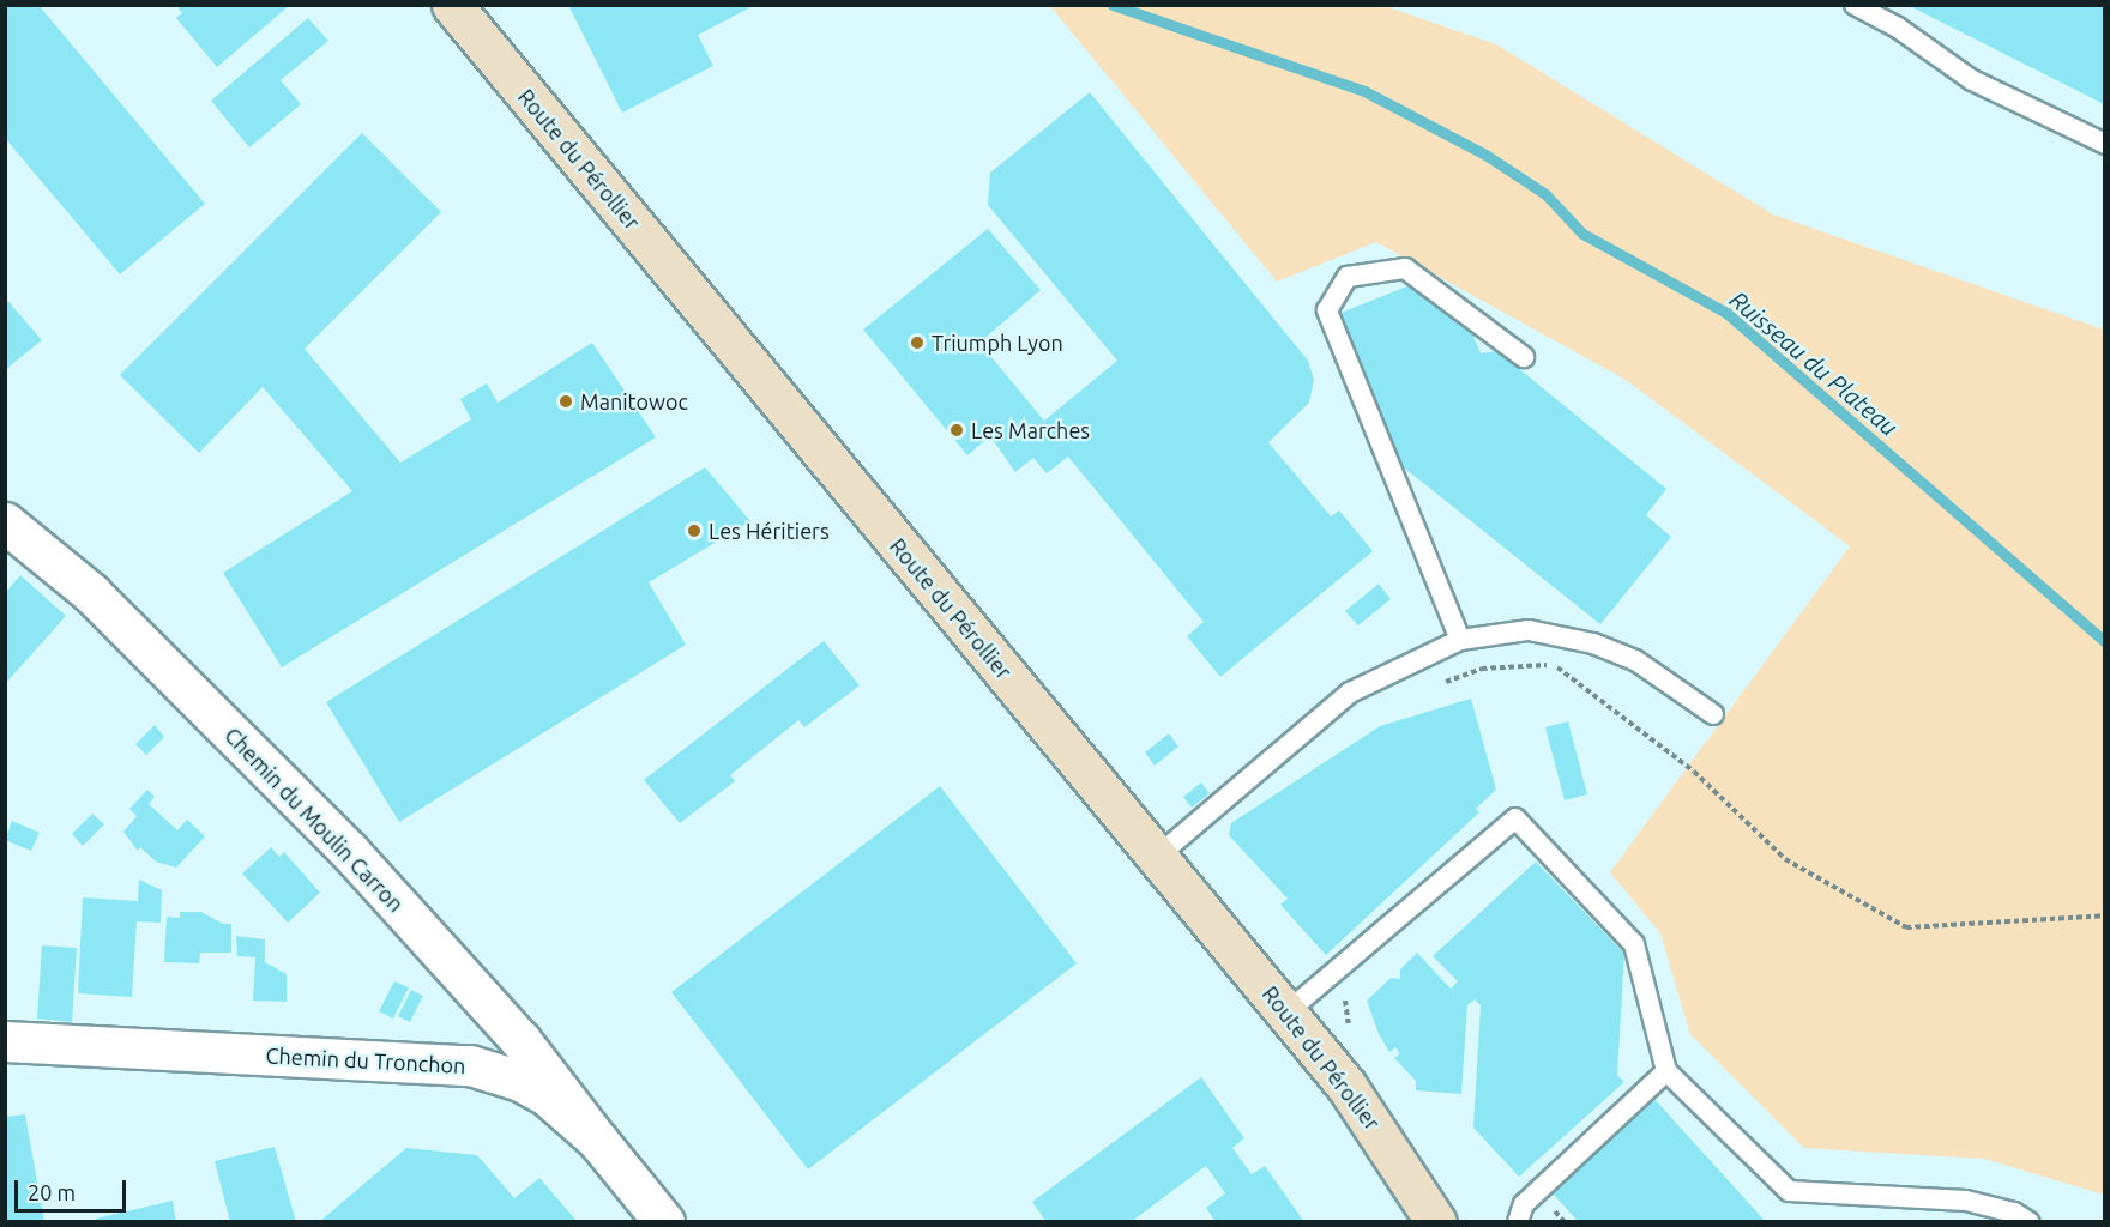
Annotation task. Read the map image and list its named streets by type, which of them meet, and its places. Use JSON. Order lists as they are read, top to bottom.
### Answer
{
  "streets": {
    "main road": ["Route du Pérollier"],
    "street": ["Chemin du Moulin Carron", "Chemin du Tronchon"]
  },
  "crossings": [
    ["Chemin du Moulin Carron", "Chemin du Tronchon"]
  ],
  "water": ["Ruisseau du Plateau"],
  "places": [
    "Triumph Lyon",
    "Manitowoc",
    "Les Marches",
    "Les Héritiers"
  ],
  "scale_bar": "20 m"
}
